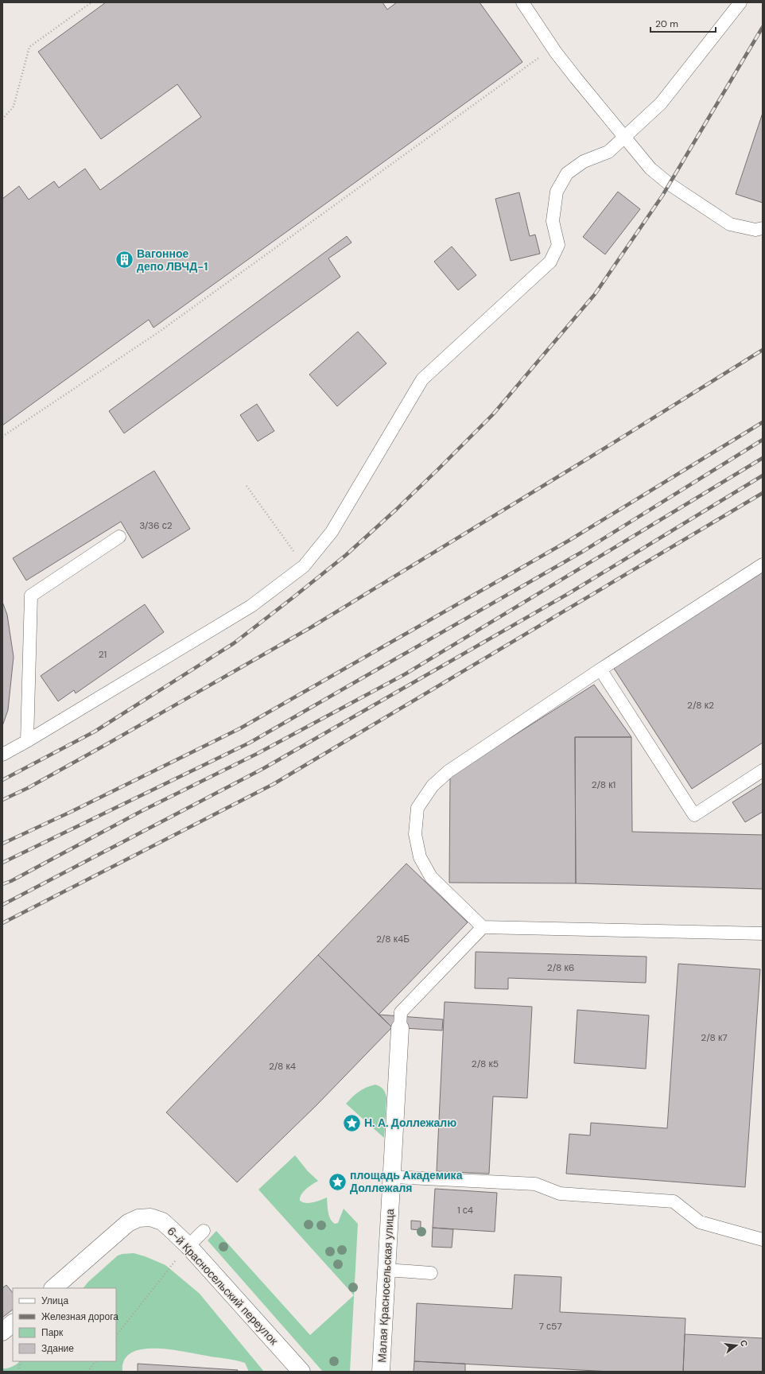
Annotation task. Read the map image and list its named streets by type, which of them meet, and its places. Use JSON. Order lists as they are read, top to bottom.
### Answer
{
  "streets": {
    "street": ["6-й Красносельский переулок", "Малая Красносельская улица"]
  },
  "places": {
    "building": ["Вагонное депо ЛВЧД-1"],
    "place": ["Н. А. Доллежалю", "площадь Академика Доллежаля"]
  },
  "house_numbers": [
    "3/36 с2",
    "21",
    "2/8 к2",
    "2/8 к1",
    "2/8 к4Б",
    "2/8 к6",
    "2/8 к7",
    "2/8 к5",
    "2/8 к4",
    "1 с4",
    "7 с57"
  ],
  "legend": [
    "Улица",
    "Железная дорога",
    "Парк",
    "Здание"
  ],
  "scale_bar": "20 m",
  "north": "right"
}
